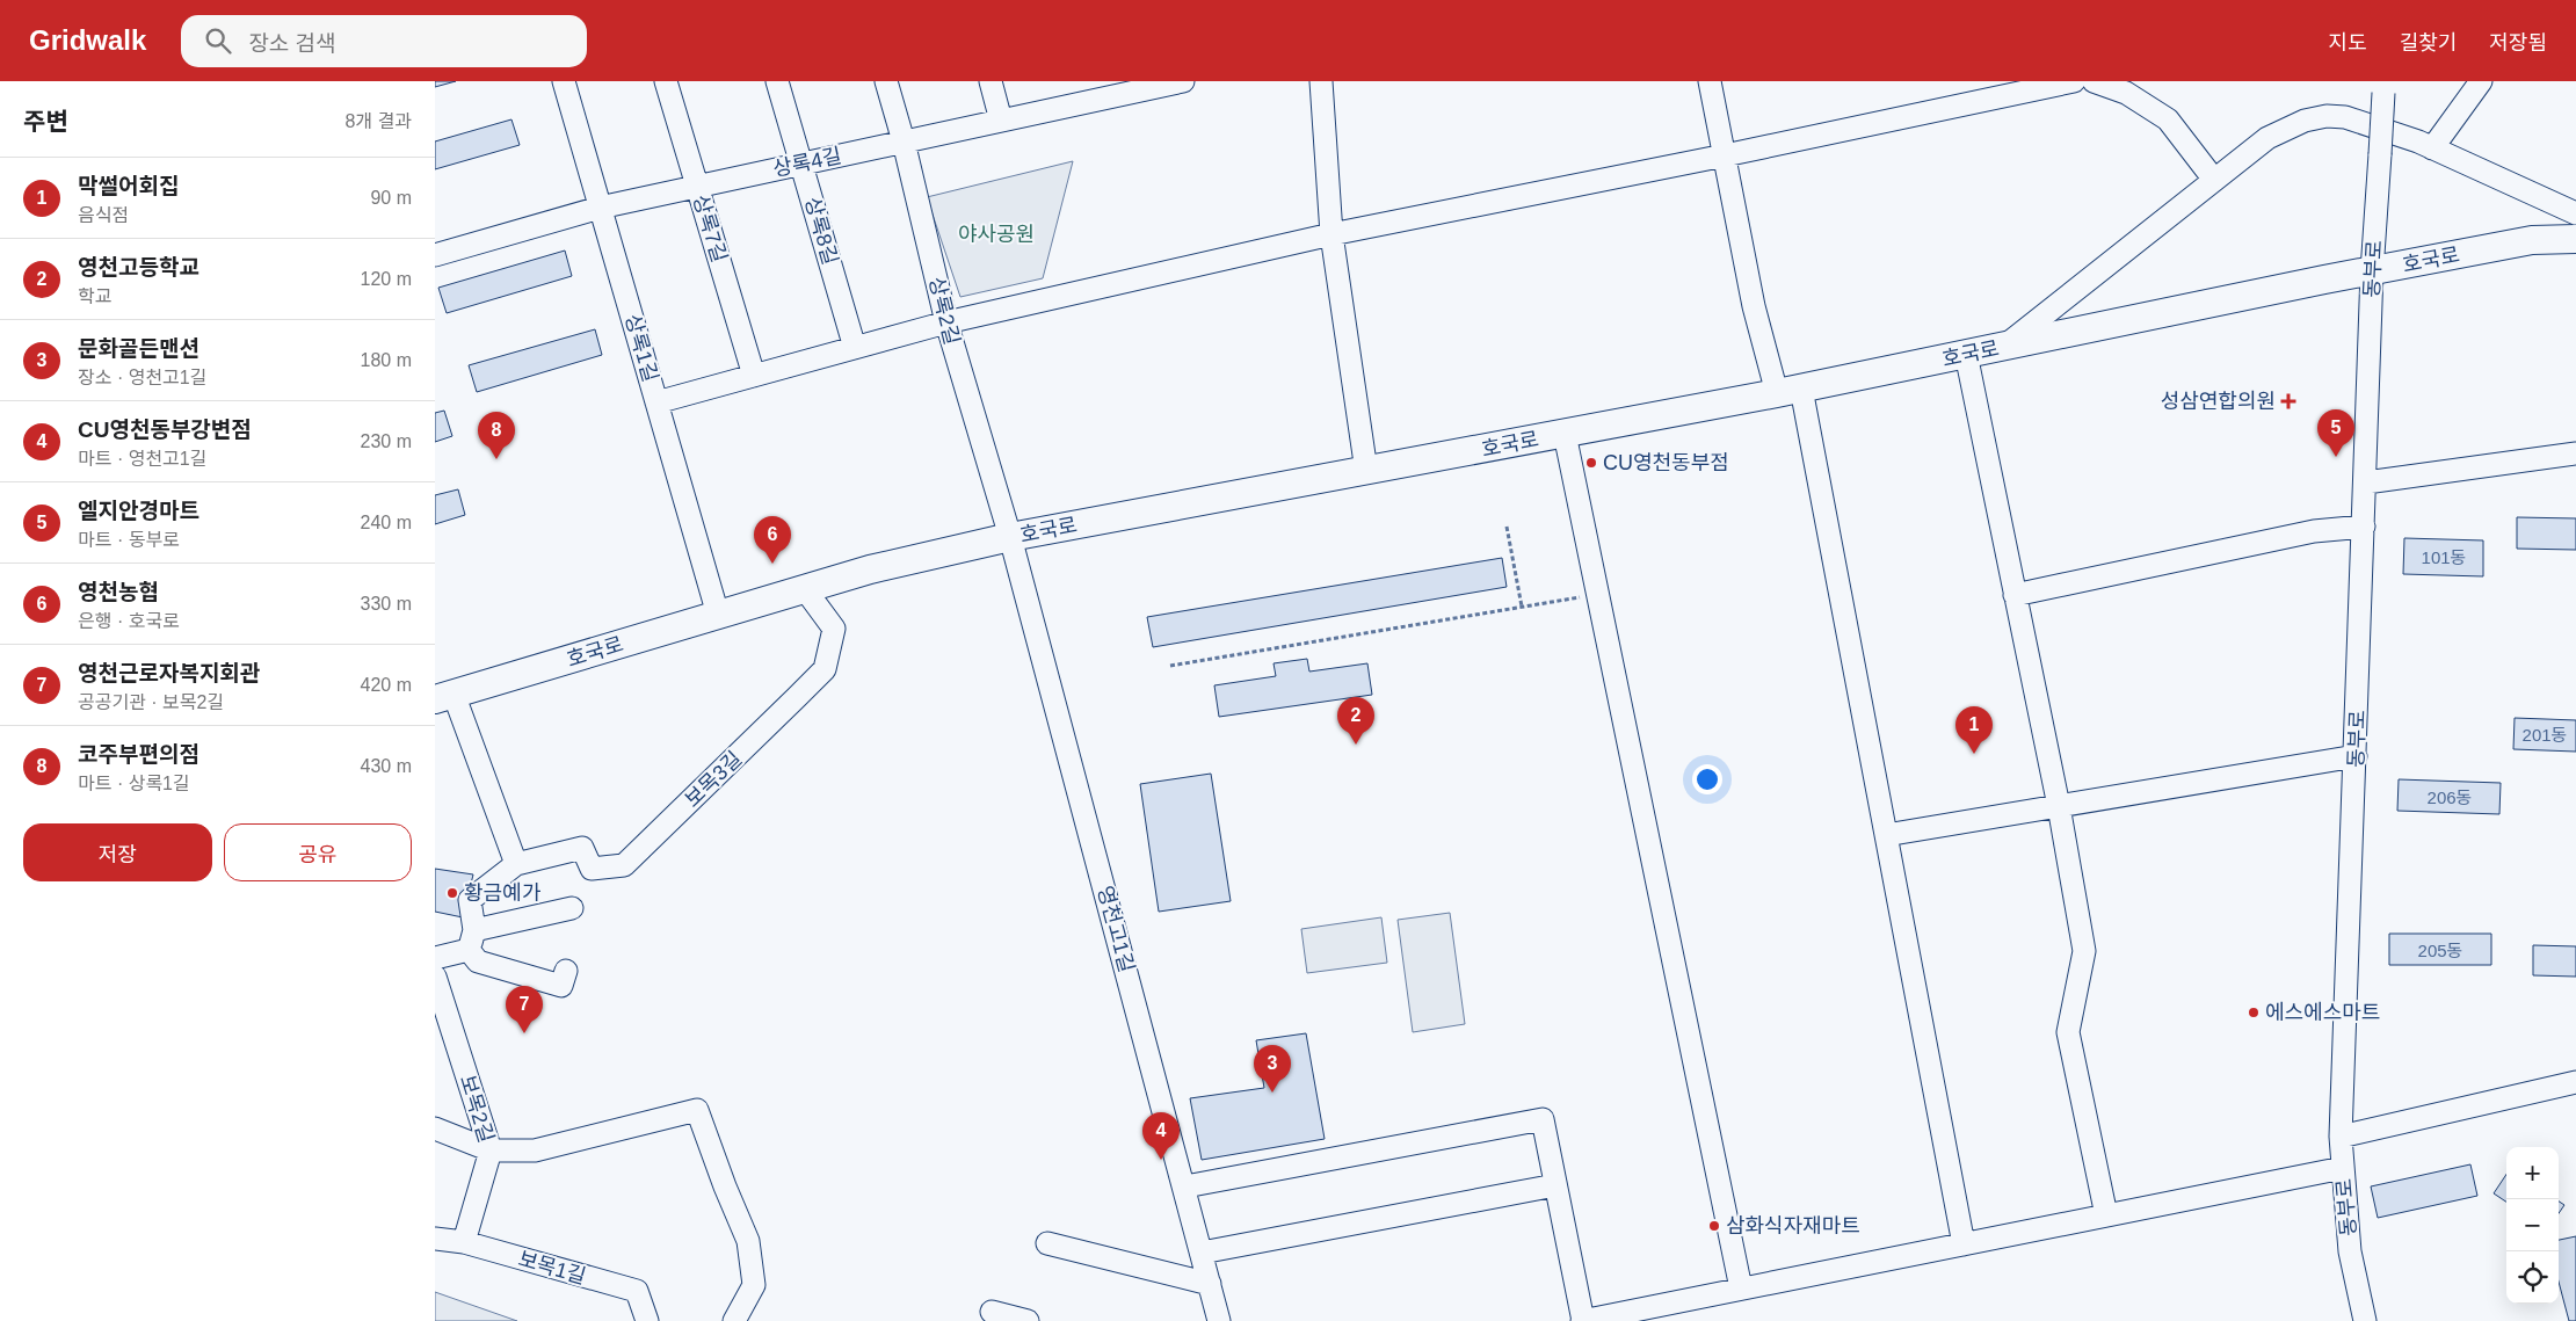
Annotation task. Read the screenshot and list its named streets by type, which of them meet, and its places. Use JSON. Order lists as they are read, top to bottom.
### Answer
{
  "streets": {
    "main road": ["호국로"],
    "street": [
      "상록4길",
      "상록7길",
      "상록8길",
      "동부로",
      "상록2길",
      "상록1길",
      "보목3길",
      "영천고1길",
      "보목2길",
      "보목1길"
    ]
  },
  "crossings": [
    ["상록4길", "상록7길"],
    ["상록4길", "상록8길"],
    ["상록4길", "상록2길"],
    ["상록4길", "상록1길"],
    ["호국로", "동부로"],
    ["호국로", "상록2길"],
    ["호국로", "상록1길"],
    ["호국로", "보목3길"],
    ["호국로", "영천고1길"],
    ["상록2길", "영천고1길"],
    ["보목2길", "보목1길"]
  ],
  "parks": ["야사공원"],
  "places": {
    "health": ["성삼연합의원"],
    "other": [
      "CU영천동부점",
      "황금예가",
      "에스에스마트",
      "삼화식자재마트"
    ]
  },
  "house_numbers": [
    "101동",
    "201동",
    "206동",
    "205동"
  ],
  "page": {
    "header": "Gridwalk",
    "search": "장소 검색",
    "nav": ["지도", "길찾기", "저장됨"],
    "heading": ["주변", "8개 결과"],
    "list": [
      {
        "mark": "1",
        "name": "막썰어회집",
        "note": "음식점",
        "value": "90 m"
      },
      {
        "mark": "2",
        "name": "영천고등학교",
        "note": "학교",
        "value": "120 m"
      },
      {
        "mark": "3",
        "name": "문화골든맨션",
        "note": "장소 · 영천고1길",
        "value": "180 m"
      },
      {
        "mark": "4",
        "name": "CU영천동부강변점",
        "note": "마트 · 영천고1길",
        "value": "230 m"
      },
      {
        "mark": "5",
        "name": "엘지안경마트",
        "note": "마트 · 동부로",
        "value": "240 m"
      },
      {
        "mark": "6",
        "name": "영천농협",
        "note": "은행 · 호국로",
        "value": "330 m"
      },
      {
        "mark": "7",
        "name": "영천근로자복지회관",
        "note": "공공기관 · 보목2길",
        "value": "420 m"
      },
      {
        "mark": "8",
        "name": "코주부편의점",
        "note": "마트 · 상록1길",
        "value": "430 m"
      }
    ],
    "pins": [
      "5",
      "8",
      "6",
      "2",
      "1",
      "7",
      "3",
      "4"
    ],
    "buttons": ["저장", "공유"],
    "map_buttons": ["+", "−"]
  }
}
